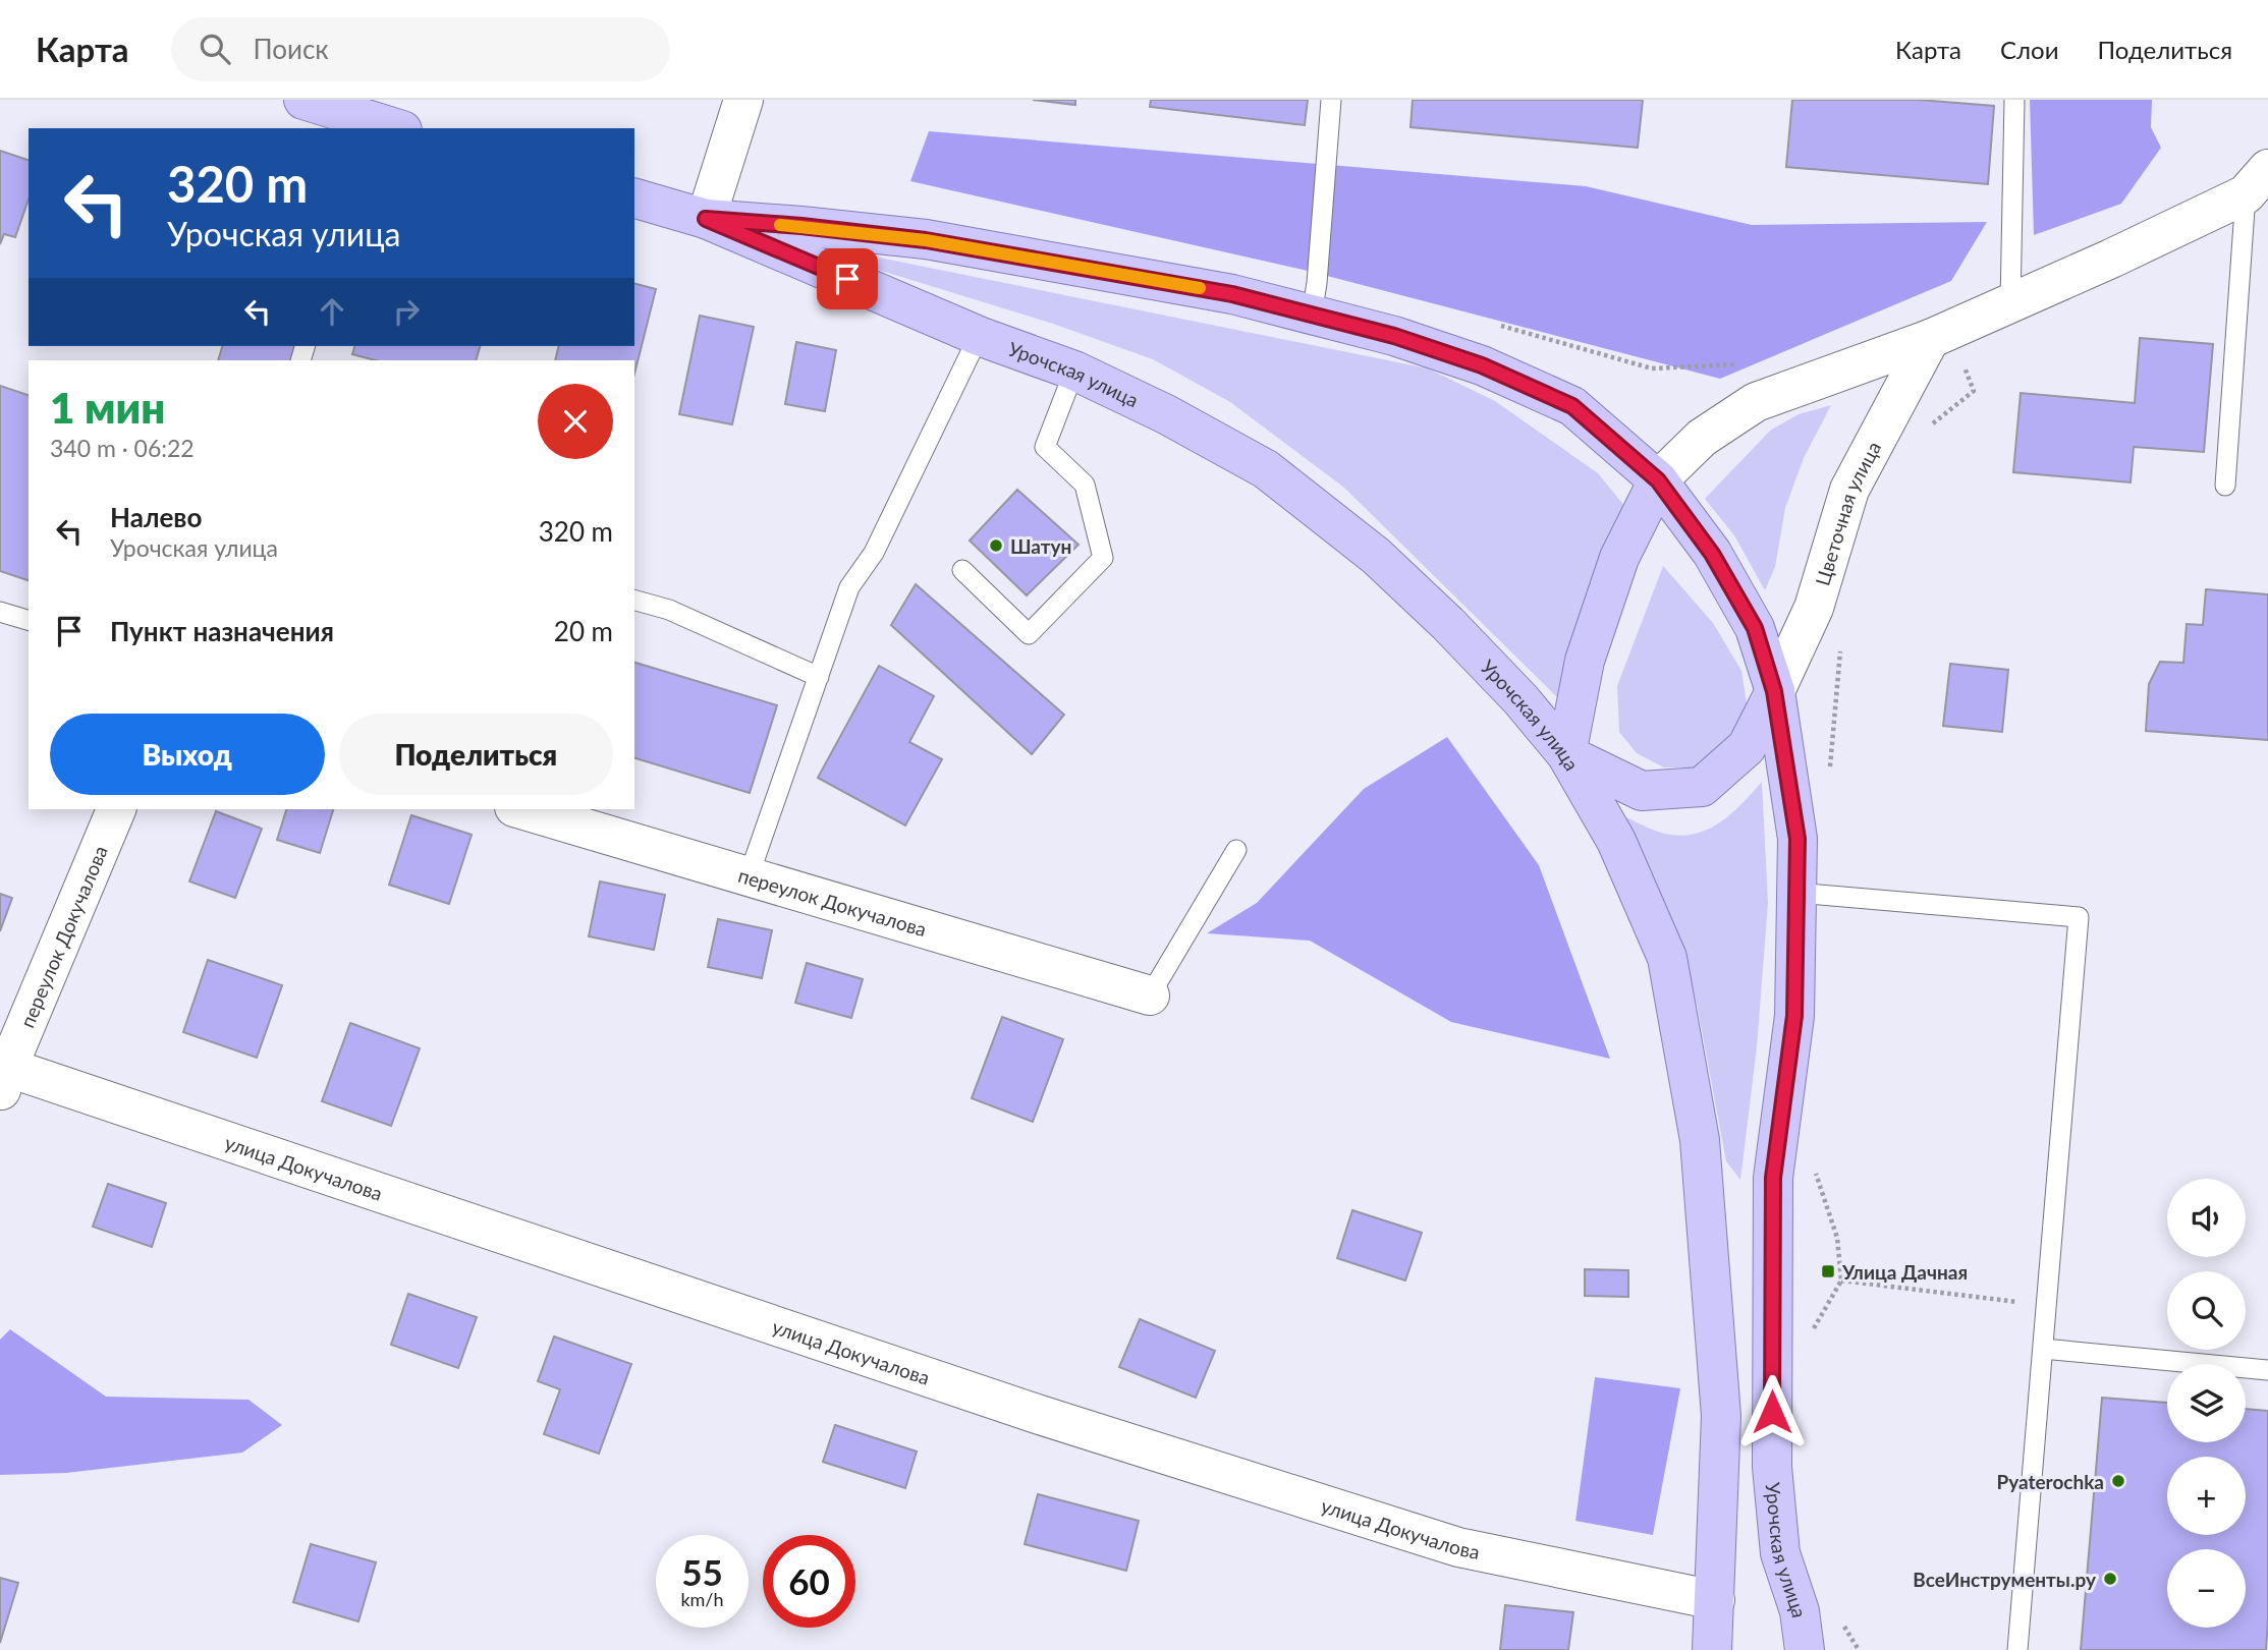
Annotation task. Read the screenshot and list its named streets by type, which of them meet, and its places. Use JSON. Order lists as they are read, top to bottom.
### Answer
{
  "streets": {
    "main road": ["Урочская улица"],
    "street": ["Цветочная улица", "переулок Докучалова", "улица Докучалова"]
  },
  "crossings": [
    ["Урочская улица", "Цветочная улица"],
    ["Урочская улица", "улица Докучалова"],
    ["переулок Докучалова", "улица Докучалова"]
  ],
  "places": {
    "other": ["Шатун", "Pyaterochka", "ВсеИнструменты.ру"],
    "transit": ["Улица Дачная"]
  },
  "page": {
    "header": "Карта",
    "search": "Поиск",
    "nav": ["Карта", "Слои", "Поделиться"],
    "turn": ["320 m", "Урочская улица"],
    "heading": ["1 мин", "340 m · 06:22"],
    "list": [
      {
        "name": "Налево",
        "note": "Урочская улица",
        "value": "320 m"
      },
      {
        "name": "Пункт назначения",
        "value": "20 m"
      }
    ],
    "buttons": ["Выход", "Поделиться"],
    "map_buttons": ["+", "−"],
    "speed": "55 km/h",
    "limit": "60"
  }
}
